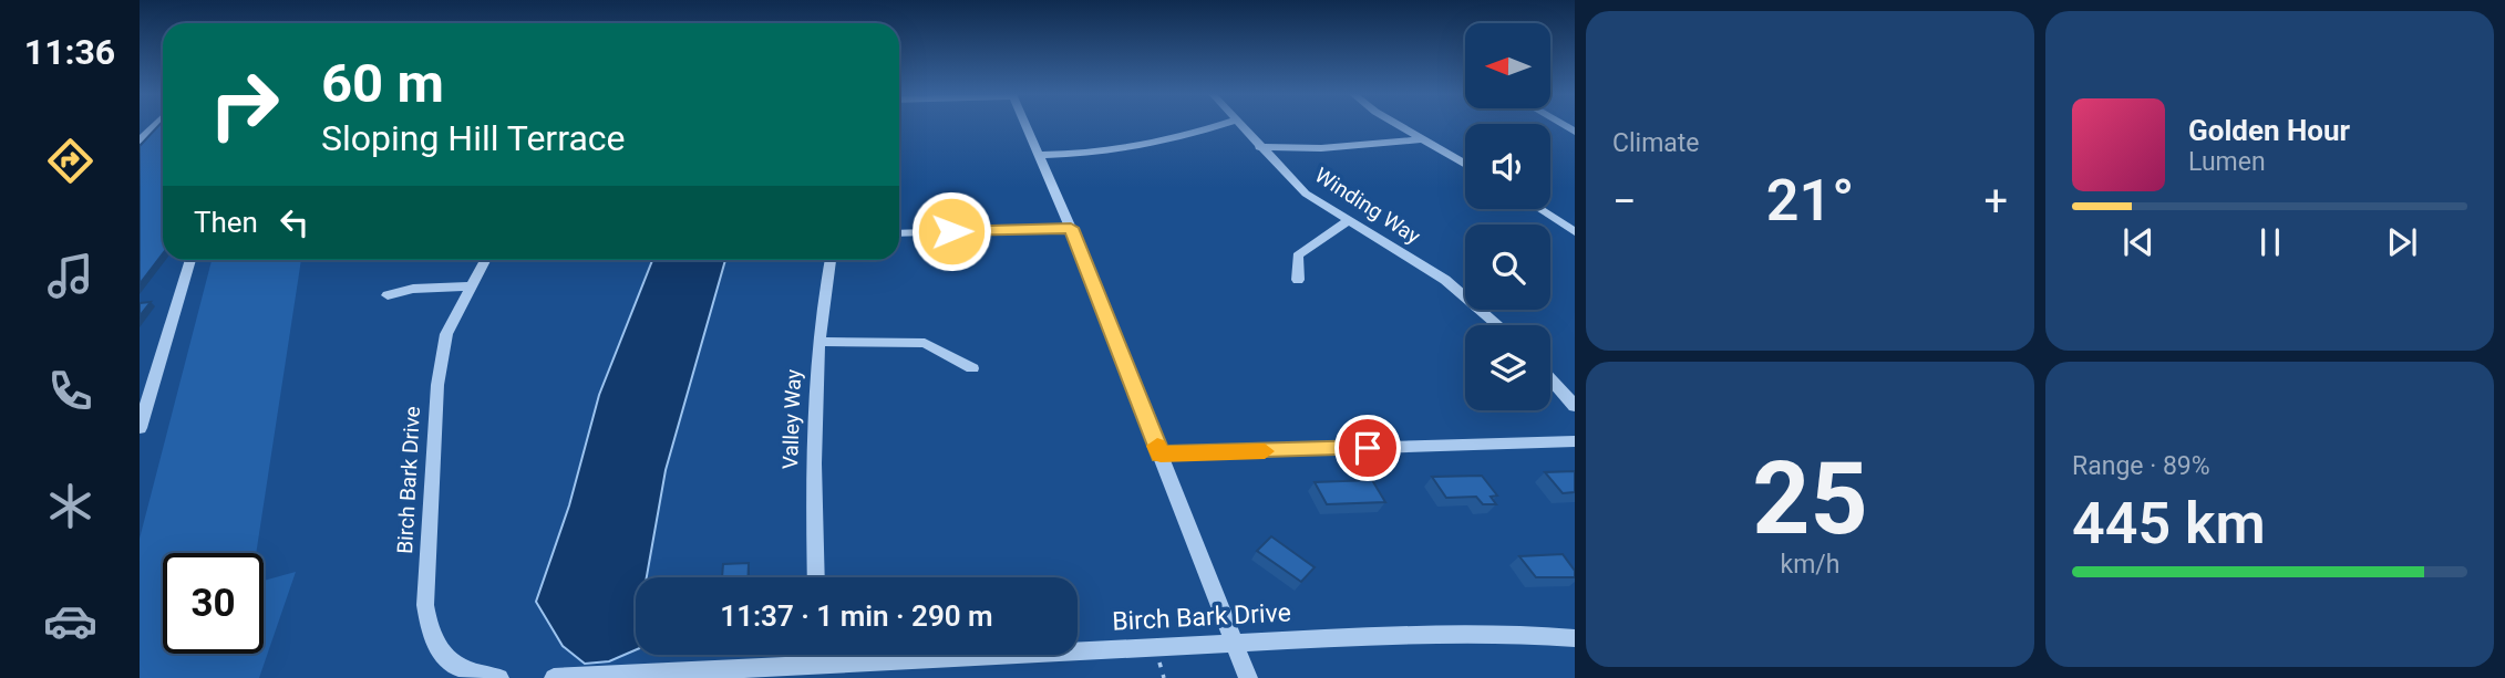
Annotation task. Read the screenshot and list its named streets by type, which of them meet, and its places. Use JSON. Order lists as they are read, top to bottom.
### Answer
{
  "streets": {
    "street": ["Winding Way", "Valley Way", "Birch Bark Drive"]
  },
  "north": "left",
  "page": {
    "tabs": "11:36",
    "tile": [
      "Climate",
      ["25", "km/h"],
      ["Range · 89%", "445 km"]
    ],
    "turn": ["60 m", "Sloping Hill Terrace"],
    "song": ["Golden Hour", "Lumen"],
    "heat": ["−", "21°", "+"],
    "then": "Then",
    "limit": "30",
    "trip": "11:37 · 1 min · 290 m"
  }
}
